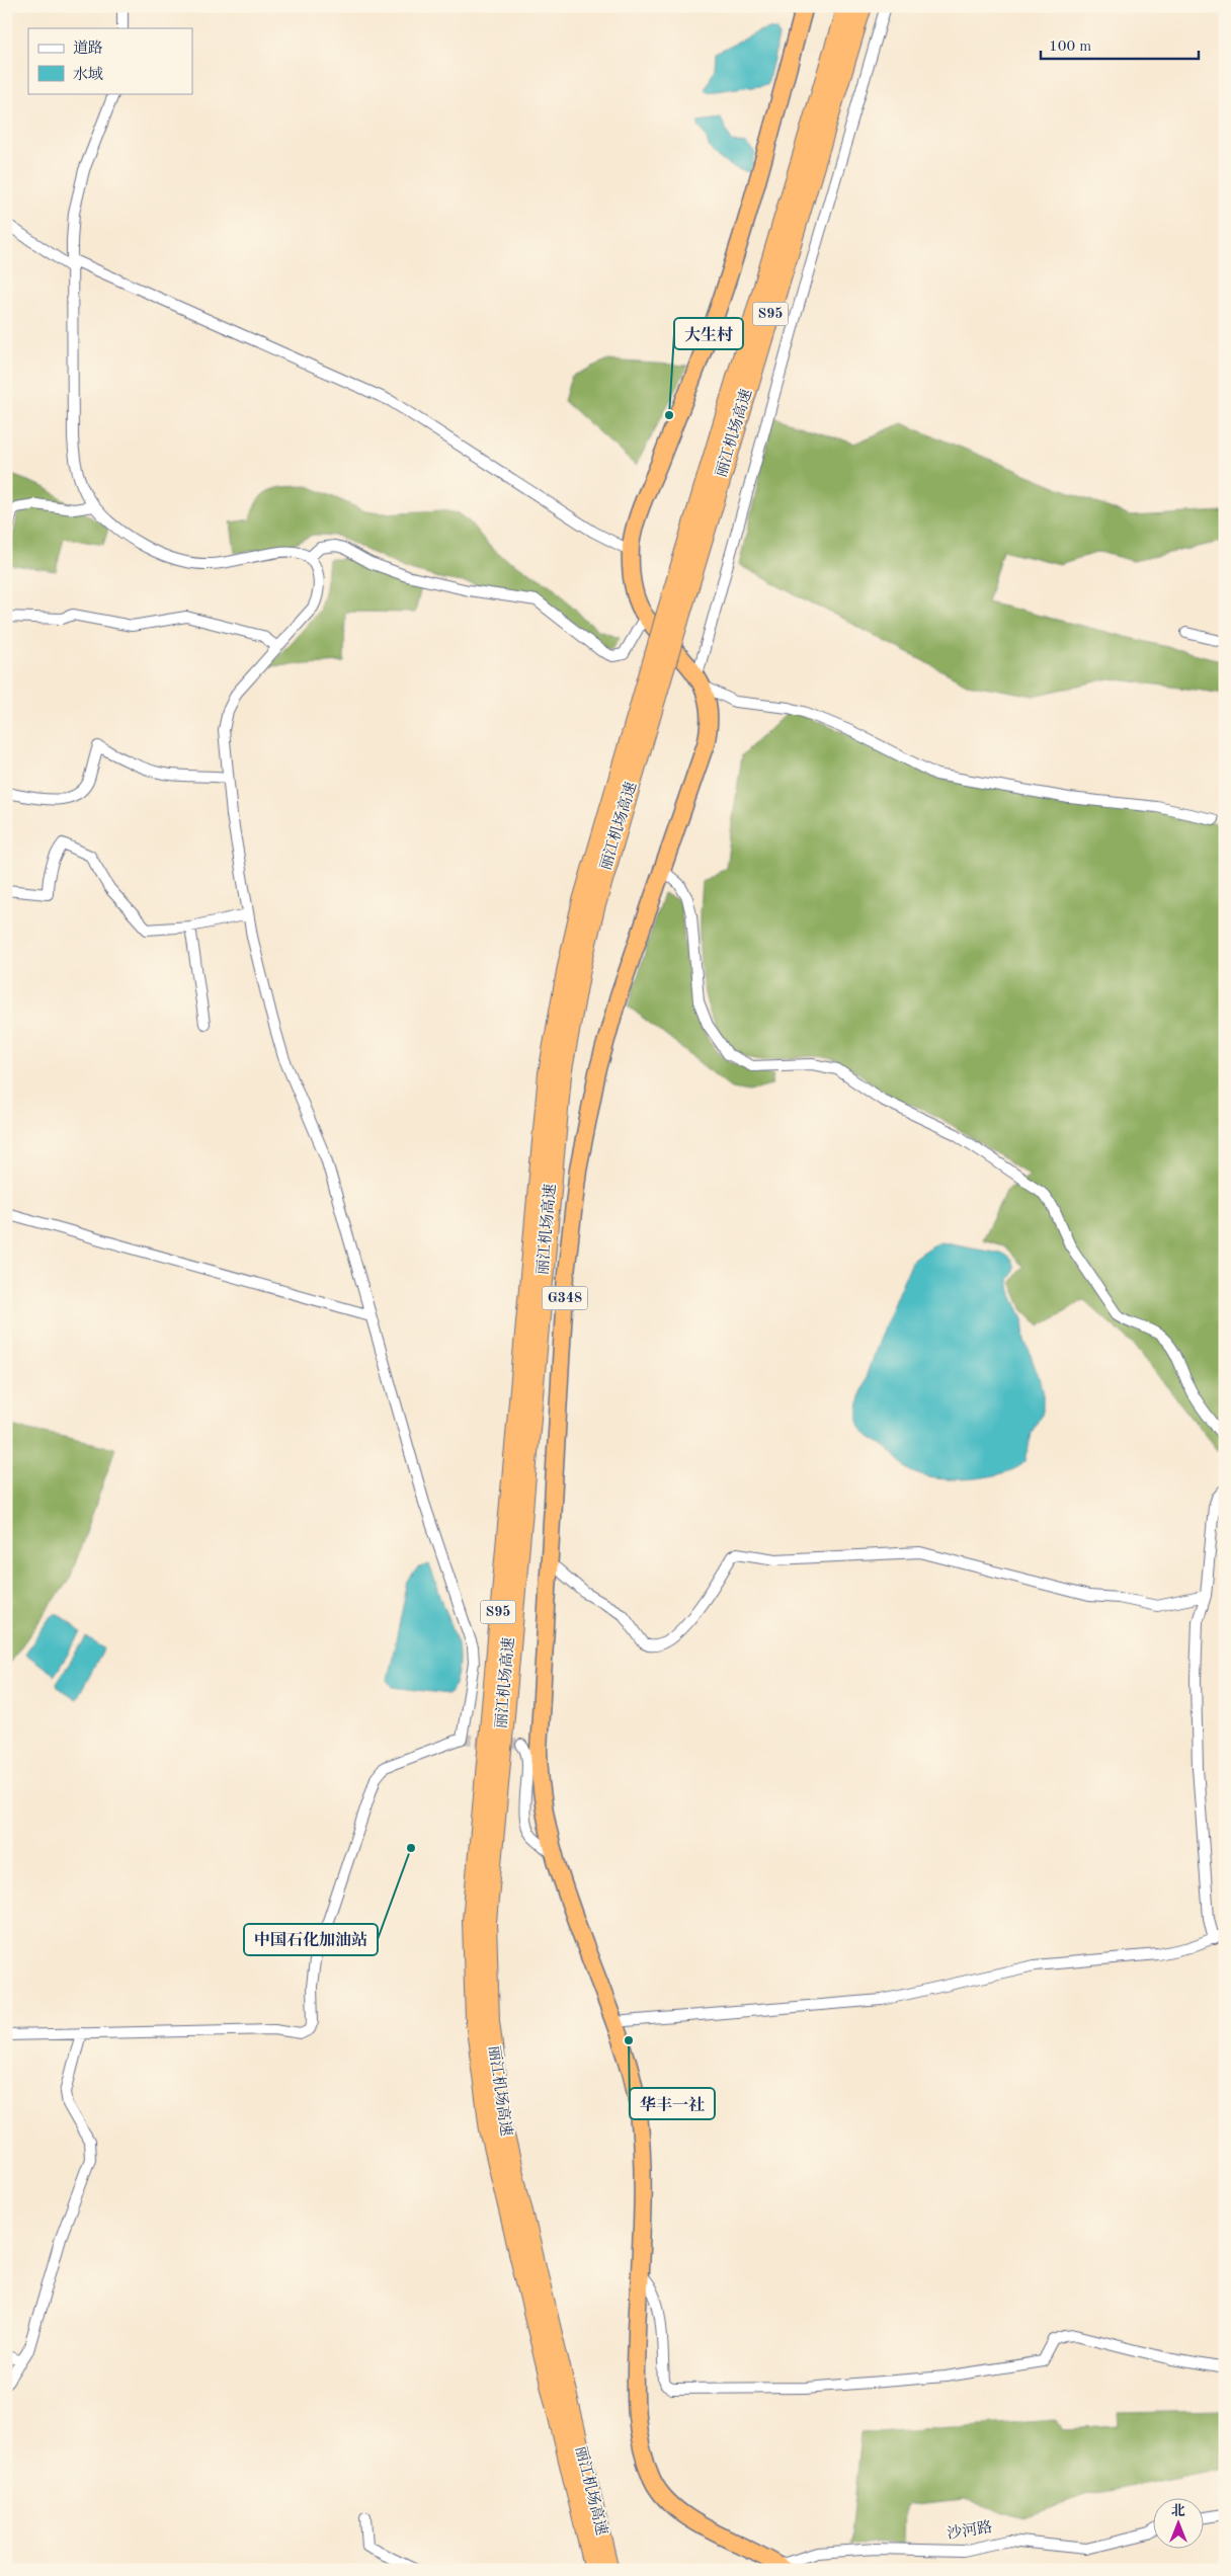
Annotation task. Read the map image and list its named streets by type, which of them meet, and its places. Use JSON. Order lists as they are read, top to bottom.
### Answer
{
  "streets": {
    "highway": ["S95", "丽江机场高速", "G348"],
    "street": ["沙河路"]
  },
  "crossings": [
    ["G348", "沙河路"]
  ],
  "places": ["大生村", "中国石化加油站", "华丰一社"],
  "legend": ["道路", "水域"],
  "scale_bar": "100 m",
  "north": "top"
}
